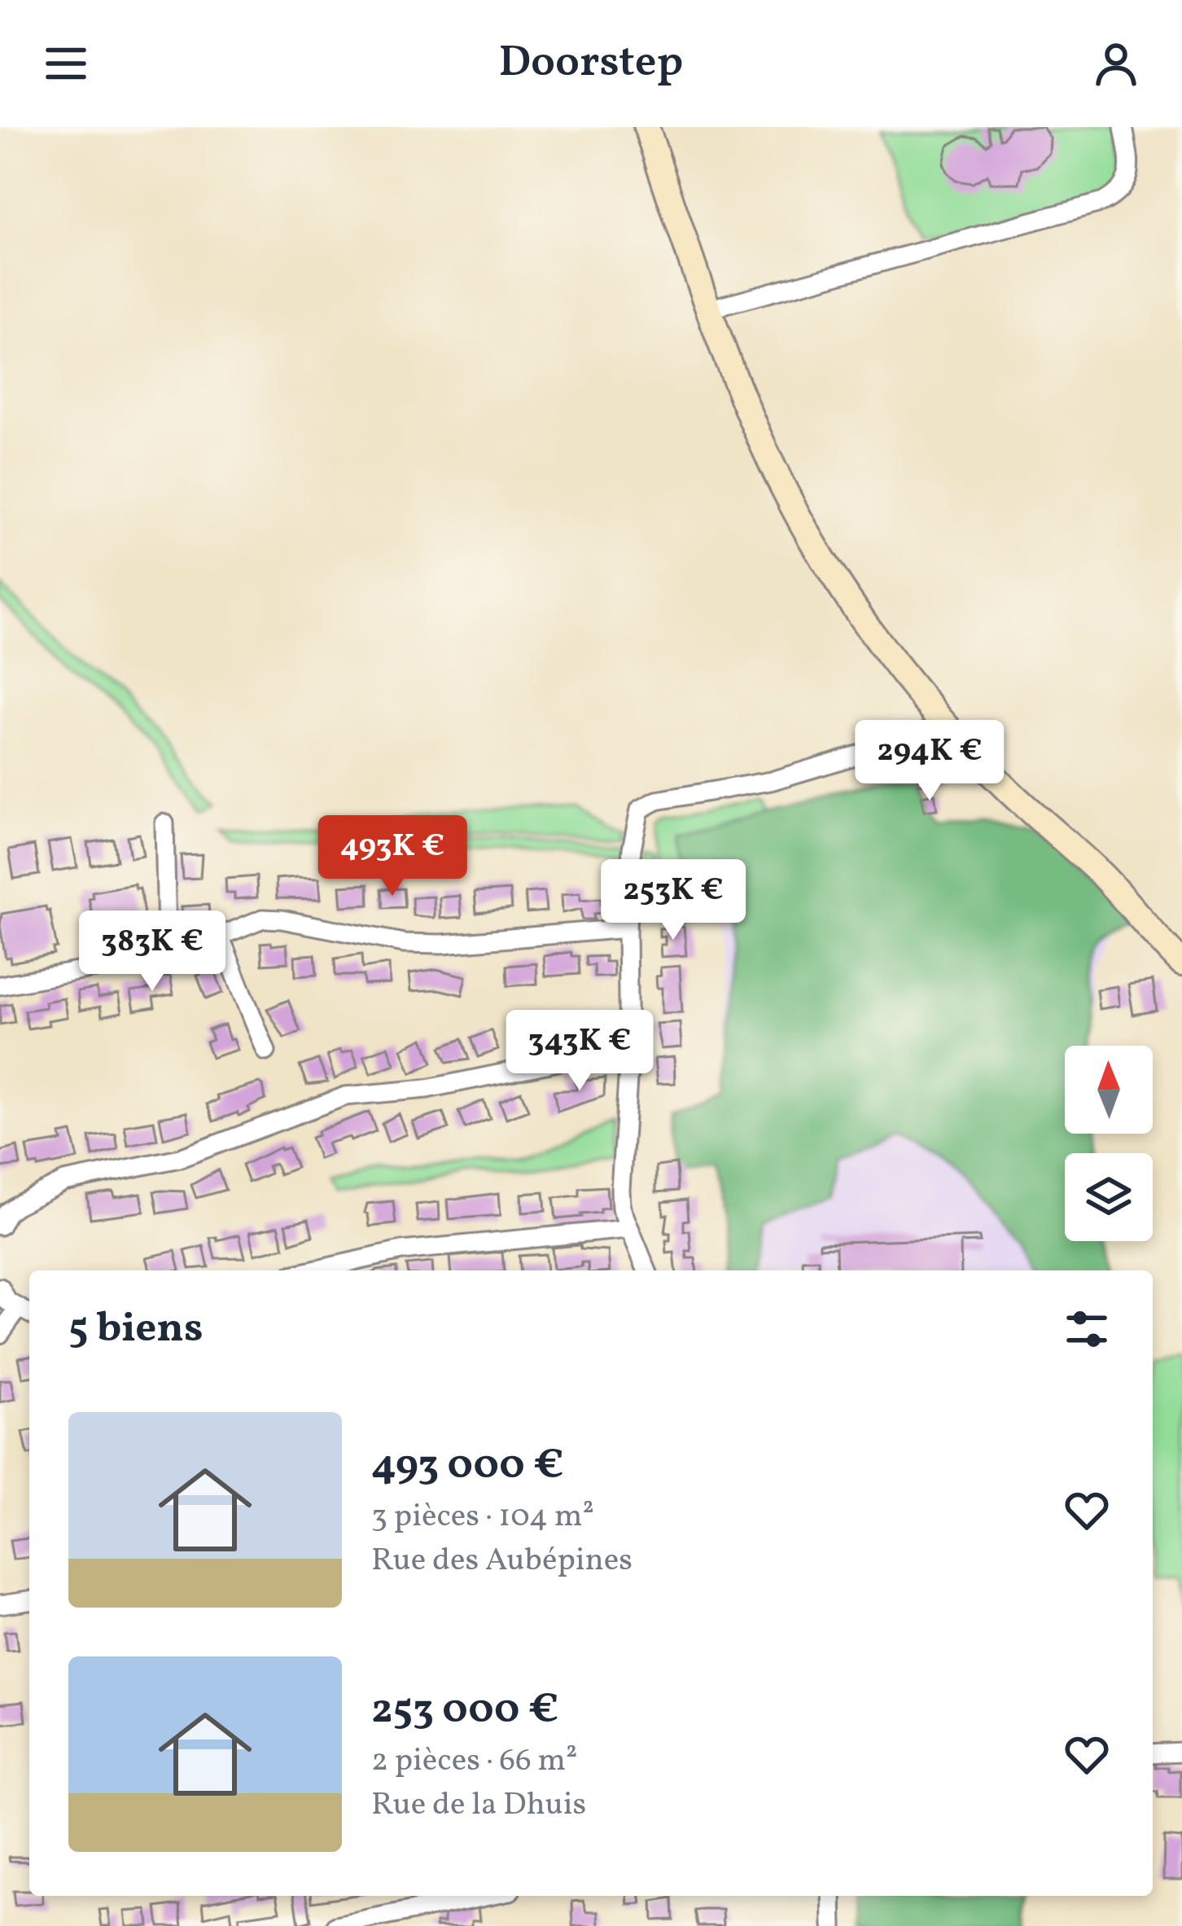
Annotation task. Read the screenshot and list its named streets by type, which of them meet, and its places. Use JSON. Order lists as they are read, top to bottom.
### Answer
{
  "north": "top",
  "page": {
    "header": "Doorstep",
    "price": [
      "294K €",
      "493K €",
      "253K €",
      "383K €",
      "343K €"
    ],
    "heading": "5 biens",
    "list": [
      {
        "name": "493 000 €",
        "note": "3 pièces · 104 m² · Rue des Aubépines"
      },
      {
        "name": "253 000 €",
        "note": "2 pièces · 66 m² · Rue de la Dhuis"
      }
    ]
  }
}
